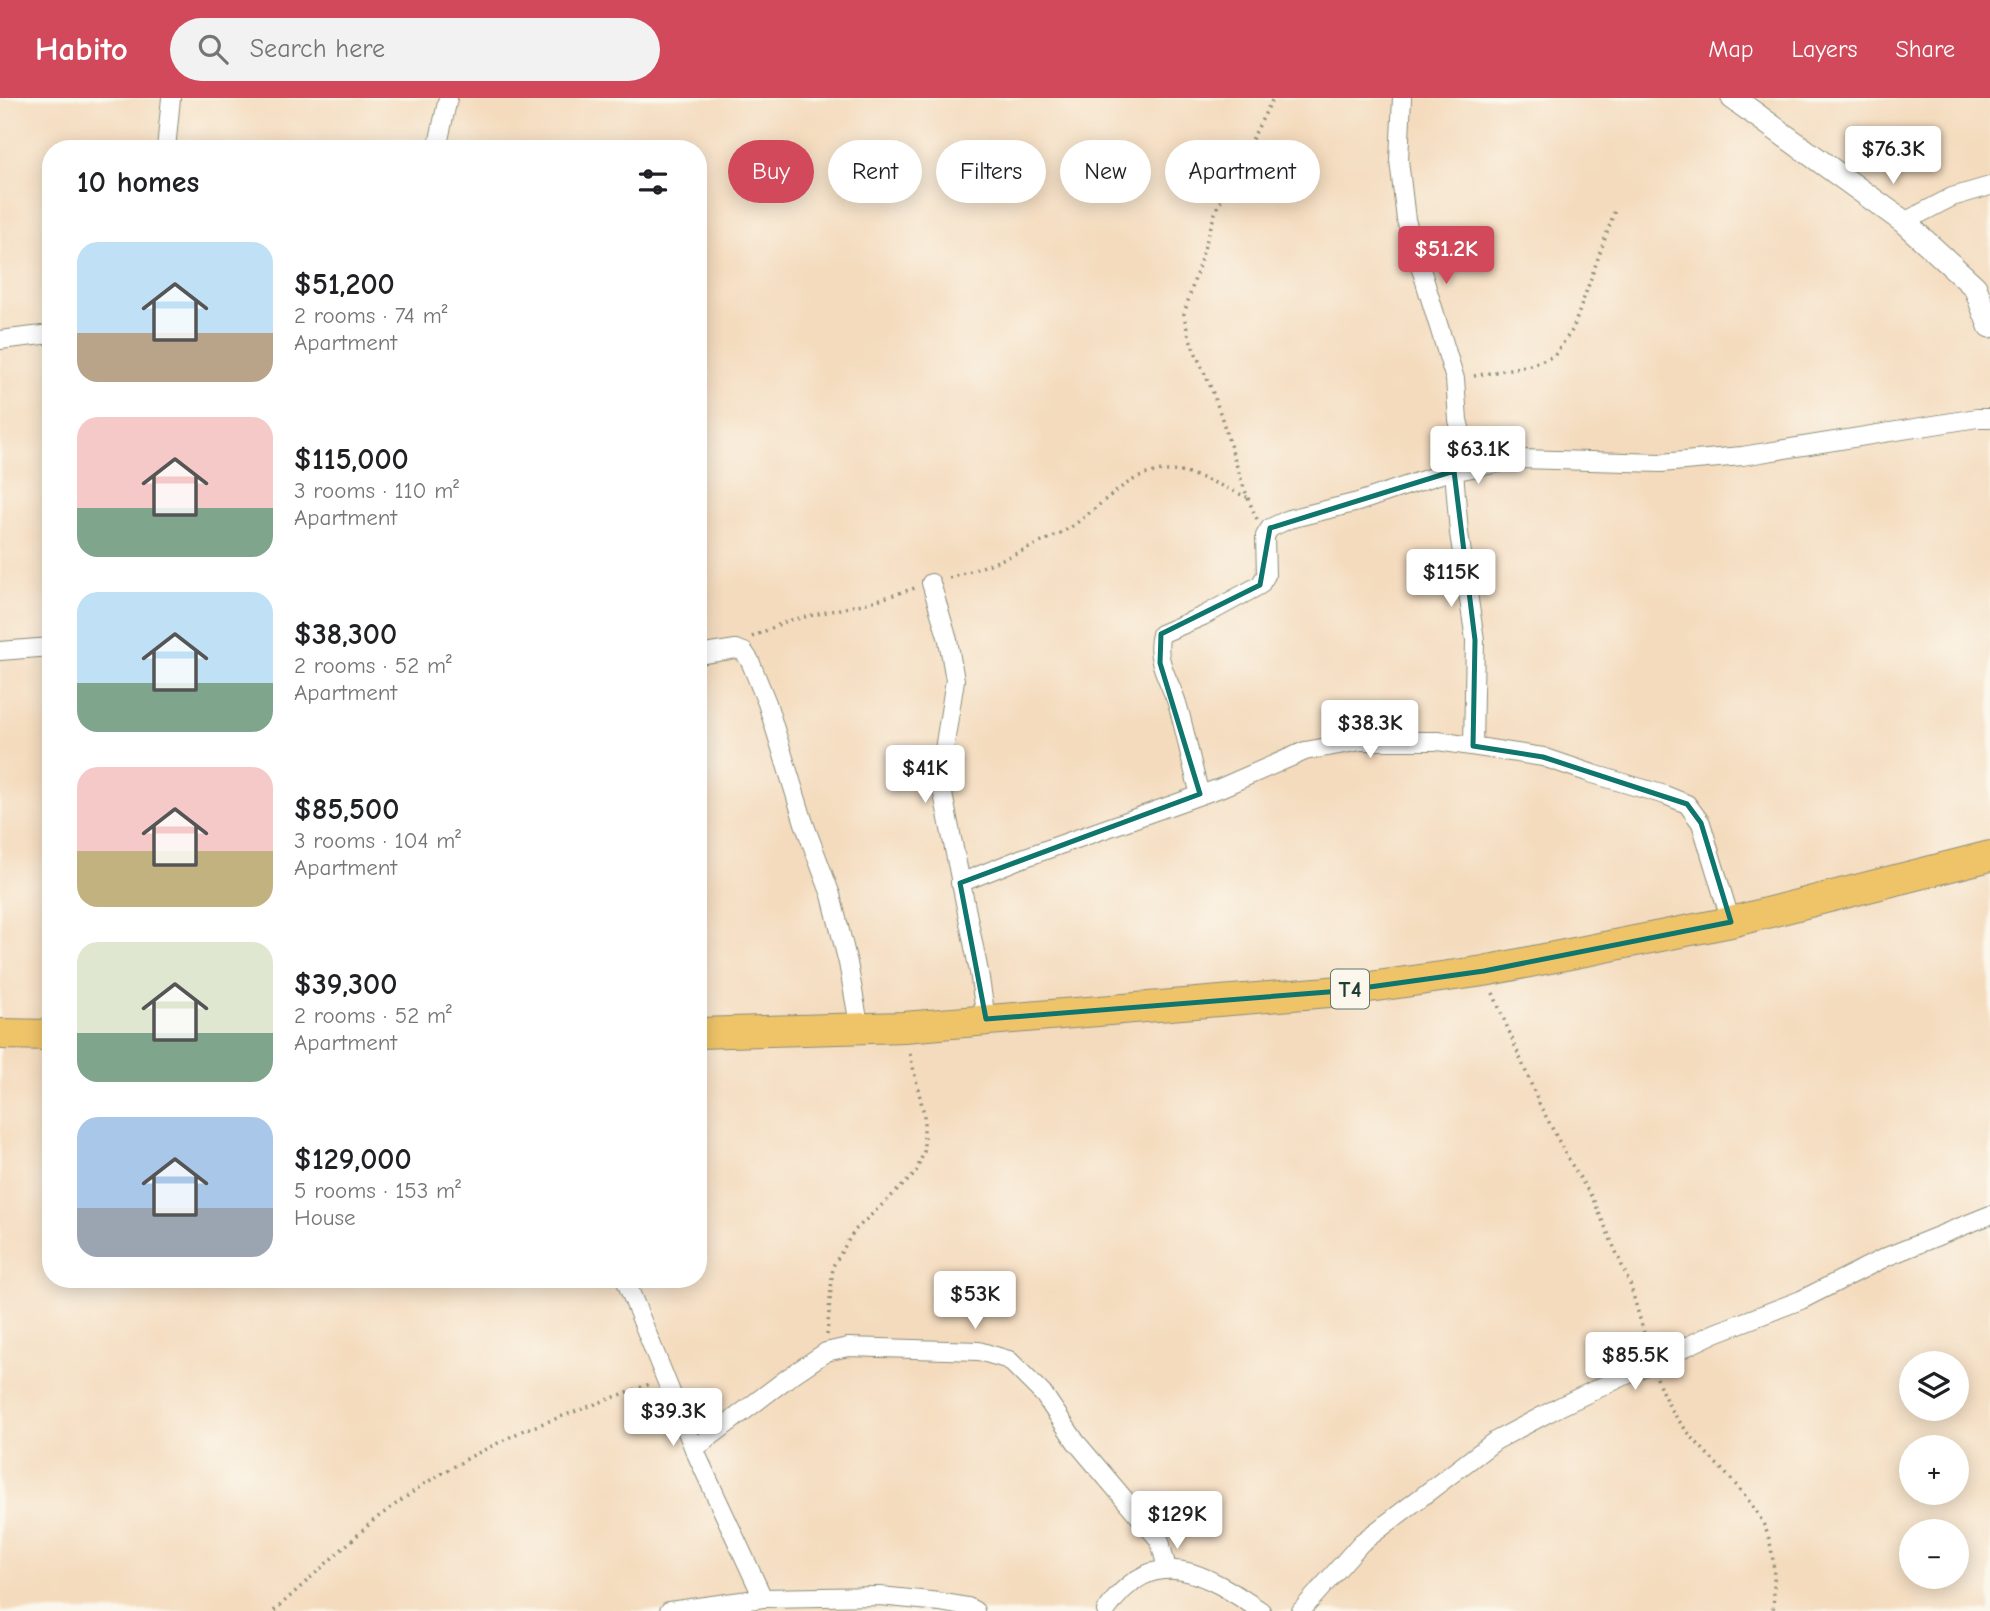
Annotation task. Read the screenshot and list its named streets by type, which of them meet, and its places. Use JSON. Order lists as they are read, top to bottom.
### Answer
{
  "streets": {
    "highway": ["T4"]
  },
  "page": {
    "header": "Habito",
    "search": "Search here",
    "nav": ["Map", "Layers", "Share"],
    "price": [
      "$76.3K",
      "$51.2K",
      "$63.1K",
      "$115K",
      "$38.3K",
      "$41K",
      "$53K",
      "$85.5K",
      "$39.3K",
      "$129K"
    ],
    "chip": [
      "Buy",
      "Rent",
      "Filters",
      "New",
      "Apartment"
    ],
    "heading": "10 homes",
    "list": [
      {
        "name": "$51,200",
        "note": "2 rooms · 74 m² · Apartment"
      },
      {
        "name": "$115,000",
        "note": "3 rooms · 110 m² · Apartment"
      },
      {
        "name": "$38,300",
        "note": "2 rooms · 52 m² · Apartment"
      },
      {
        "name": "$85,500",
        "note": "3 rooms · 104 m² · Apartment"
      },
      {
        "name": "$39,300",
        "note": "2 rooms · 52 m² · Apartment"
      },
      {
        "name": "$129,000",
        "note": "5 rooms · 153 m² · House"
      }
    ],
    "map_buttons": ["+", "−"]
  }
}
